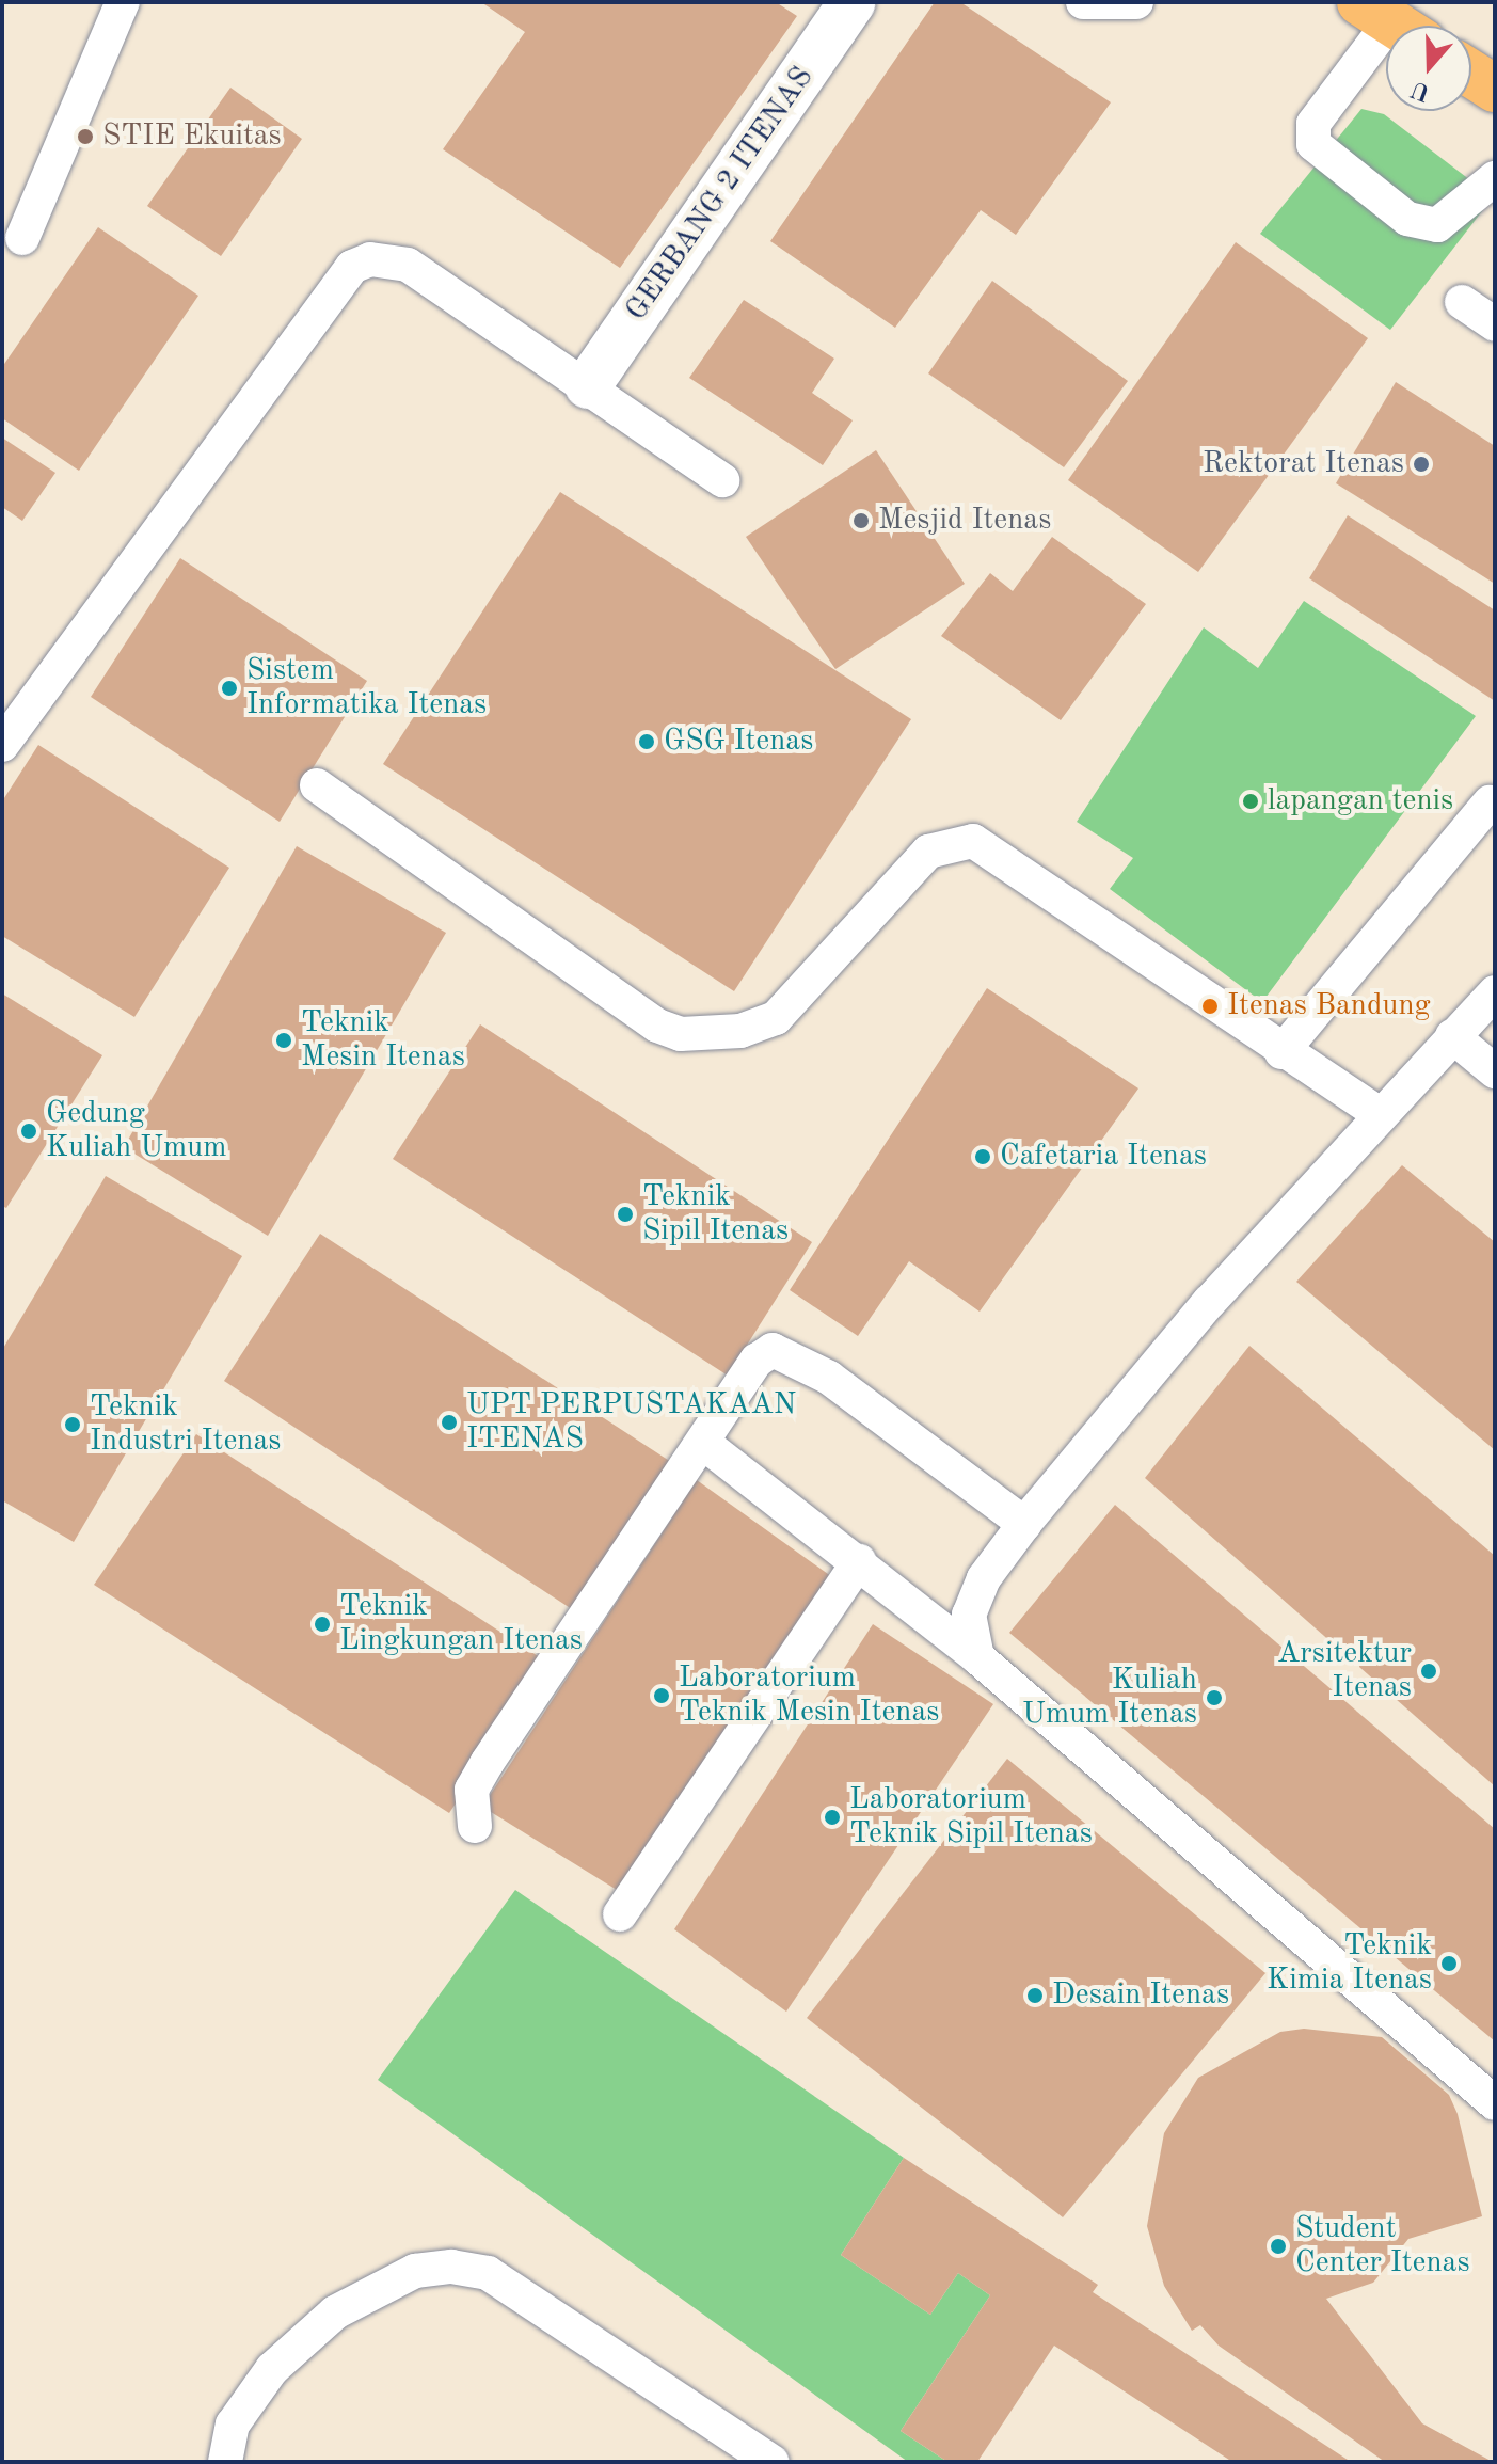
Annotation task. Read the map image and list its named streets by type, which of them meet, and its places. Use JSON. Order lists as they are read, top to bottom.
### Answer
{
  "streets": {
    "street": ["GERBANG 2 ITENAS"]
  },
  "places": [
    "STIE Ekuitas",
    "Rektorat Itenas",
    "Mesjid Itenas",
    "Sistem Informatika Itenas",
    "GSG Itenas",
    "lapangan tenis",
    "Itenas Bandung",
    "Teknik Mesin Itenas",
    "Gedung Kuliah Umum",
    "Cafetaria Itenas",
    "Teknik Sipil Itenas",
    "UPT PERPUSTAKAAN ITENAS",
    "Teknik Industri Itenas",
    "Teknik Lingkungan Itenas",
    "Arsitektur Itenas",
    "Laboratorium Teknik Mesin Itenas",
    "Kuliah Umum Itenas",
    "Laboratorium Teknik Sipil Itenas",
    "Teknik Kimia Itenas",
    "Desain Itenas",
    "Student Center Itenas"
  ],
  "north": "bottom"
}
